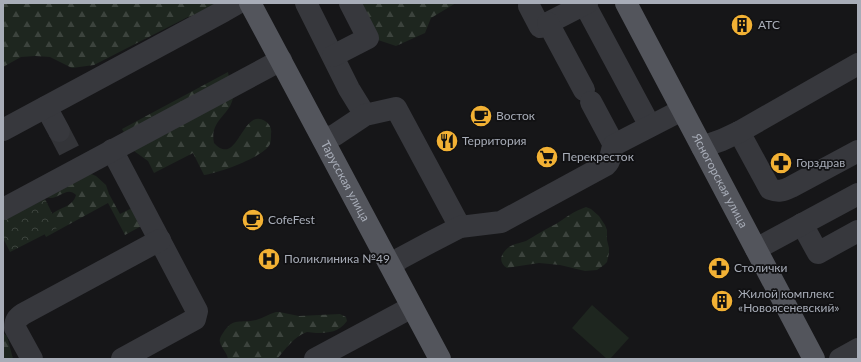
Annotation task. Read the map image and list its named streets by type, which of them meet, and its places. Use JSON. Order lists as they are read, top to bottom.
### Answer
{
  "streets": {
    "main road": ["Тарусская улица", "Ясногорская улица"]
  },
  "places": {
    "building": ["АТС", "Жилой комплекс «Новоясеневский»"],
    "cafe": ["Восток", "CofeFest"],
    "restaurant": ["Территория"],
    "supermarket": ["Перекресток"],
    "pharmacy": ["Горздрав", "Столички"],
    "hospital": ["Поликлиника №49"]
  }
}
